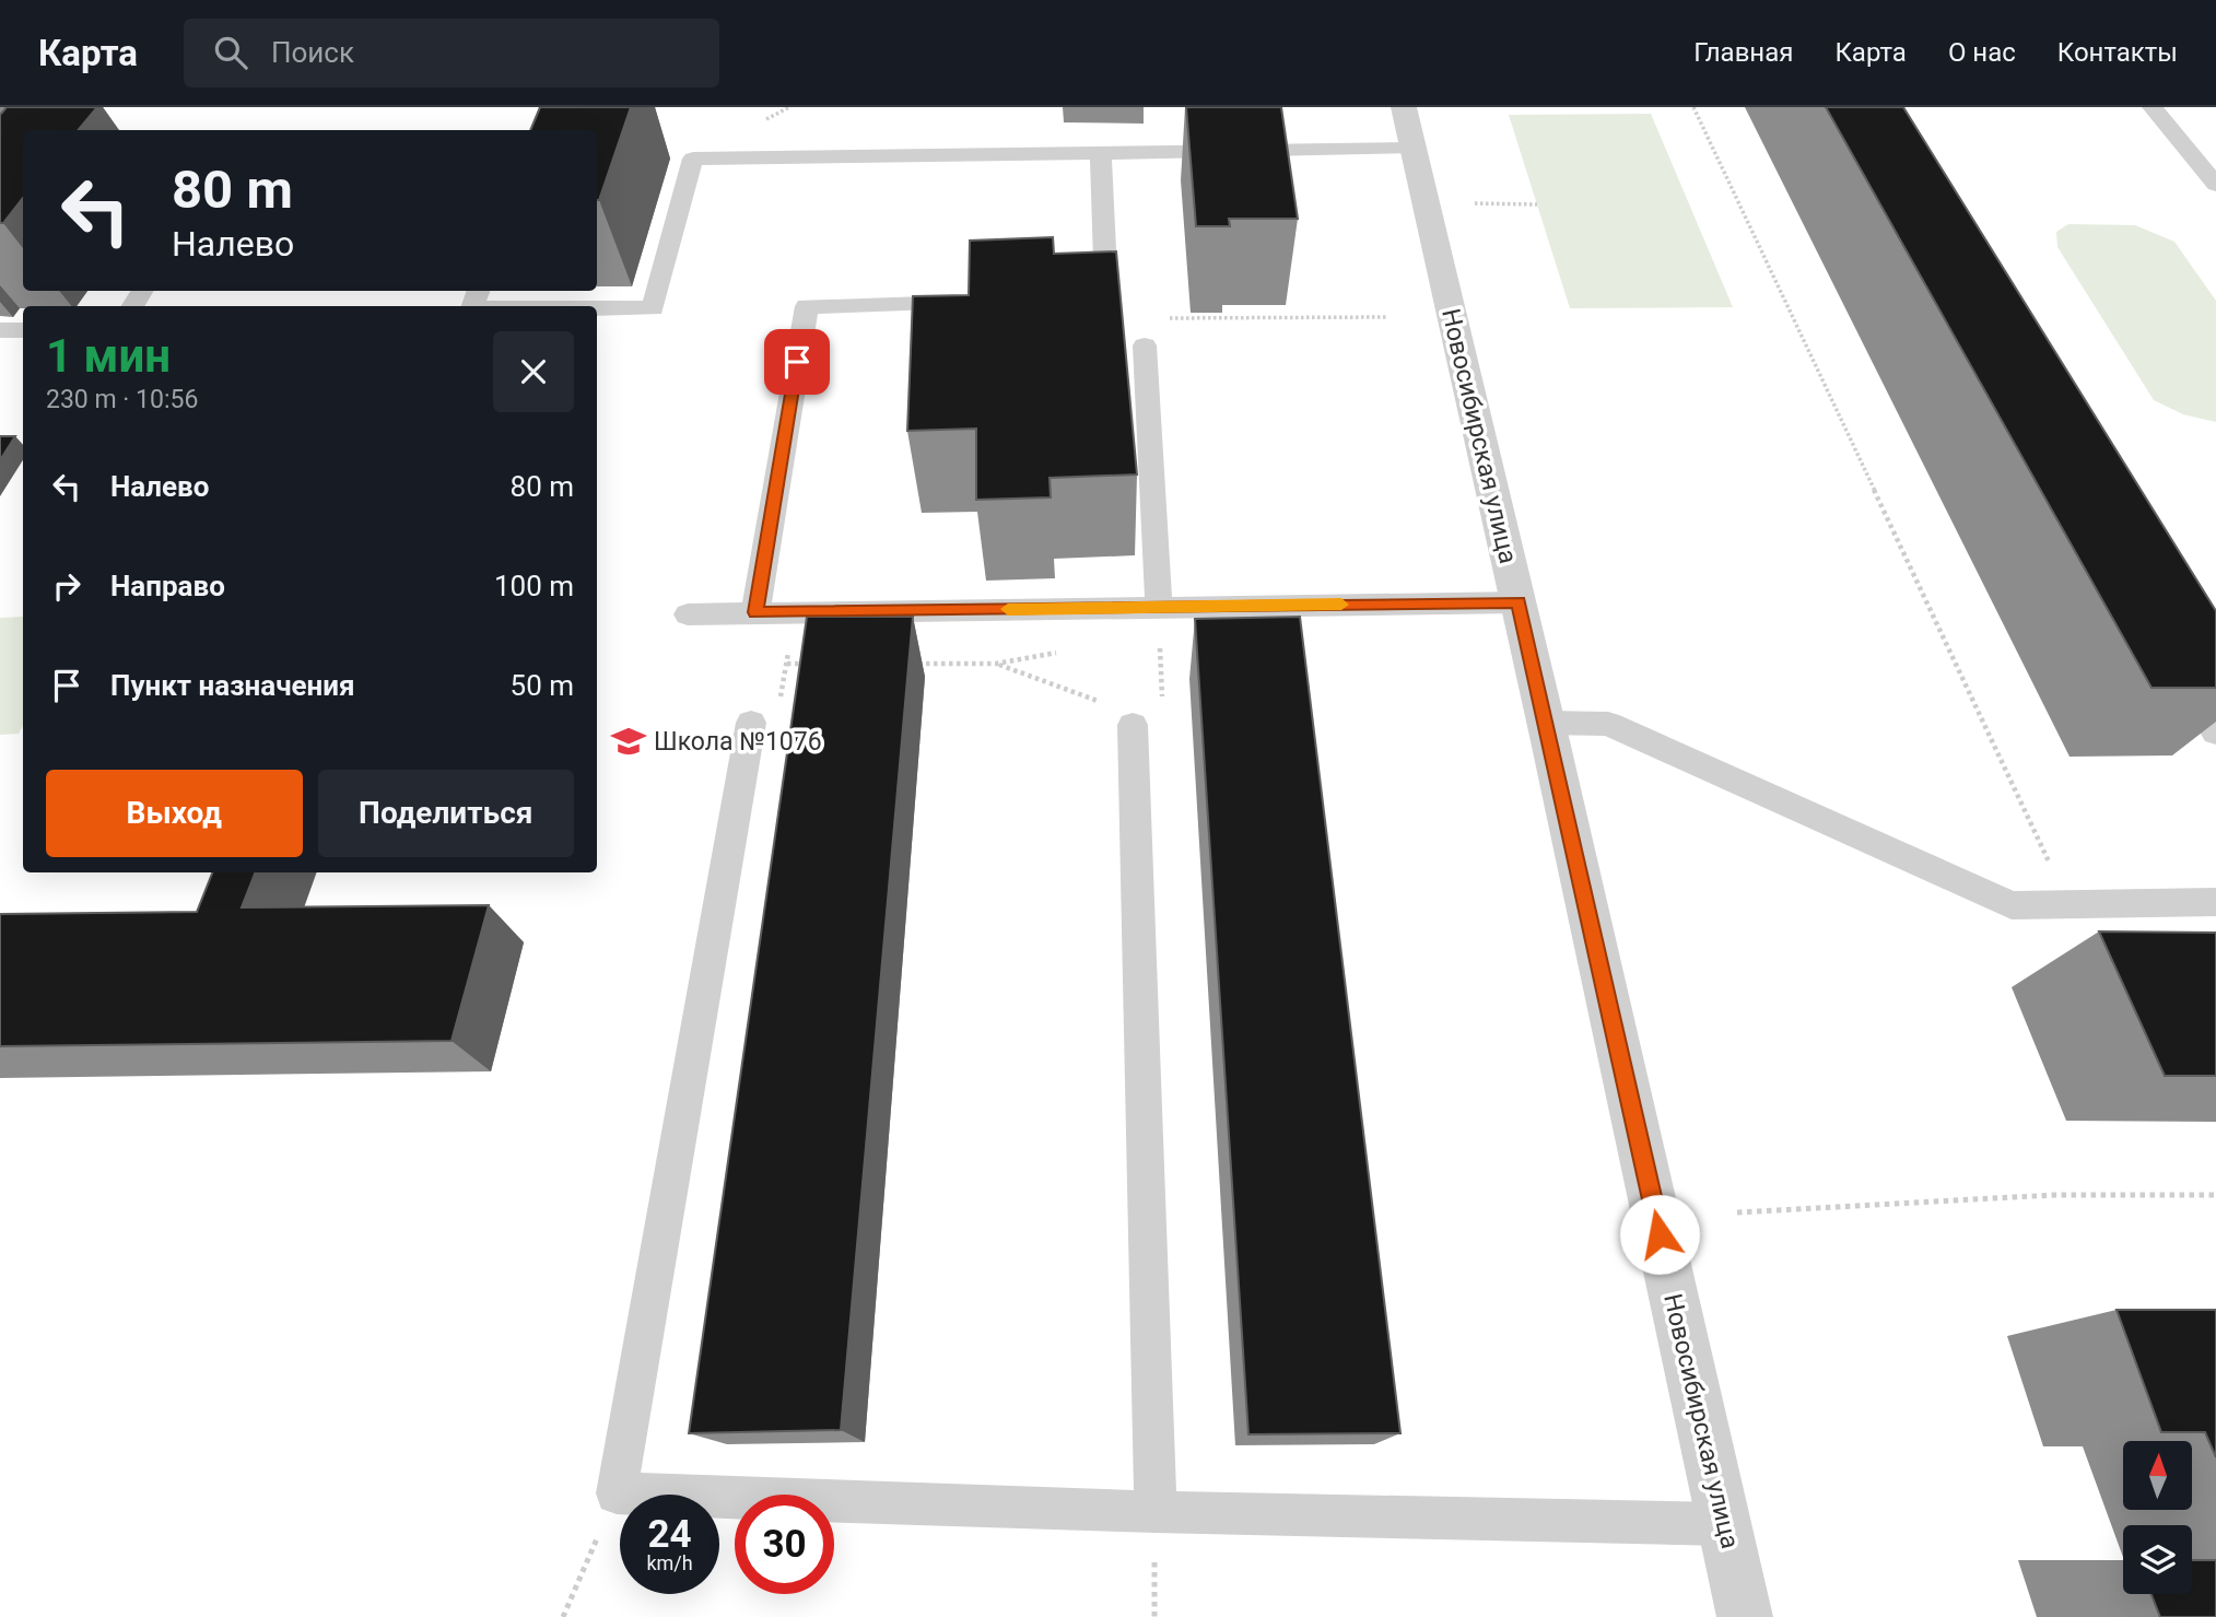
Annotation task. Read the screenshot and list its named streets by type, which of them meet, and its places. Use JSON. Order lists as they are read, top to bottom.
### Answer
{
  "streets": {
    "street": ["Новосибирская улица"]
  },
  "places": {
    "school or university": ["Школа №1076"]
  },
  "north": "top",
  "page": {
    "header": "Карта",
    "search": "Поиск",
    "nav": [
      "Главная",
      "Карта",
      "О нас",
      "Контакты"
    ],
    "turn": ["80 m", "Налево"],
    "heading": ["1 мин", "230 m · 10:56"],
    "list": [
      {
        "name": "Налево",
        "value": "80 m"
      },
      {
        "name": "Направо",
        "value": "100 m"
      },
      {
        "name": "Пункт назначения",
        "value": "50 m"
      }
    ],
    "buttons": ["Выход", "Поделиться"],
    "speed": "24 km/h",
    "limit": "30"
  }
}
